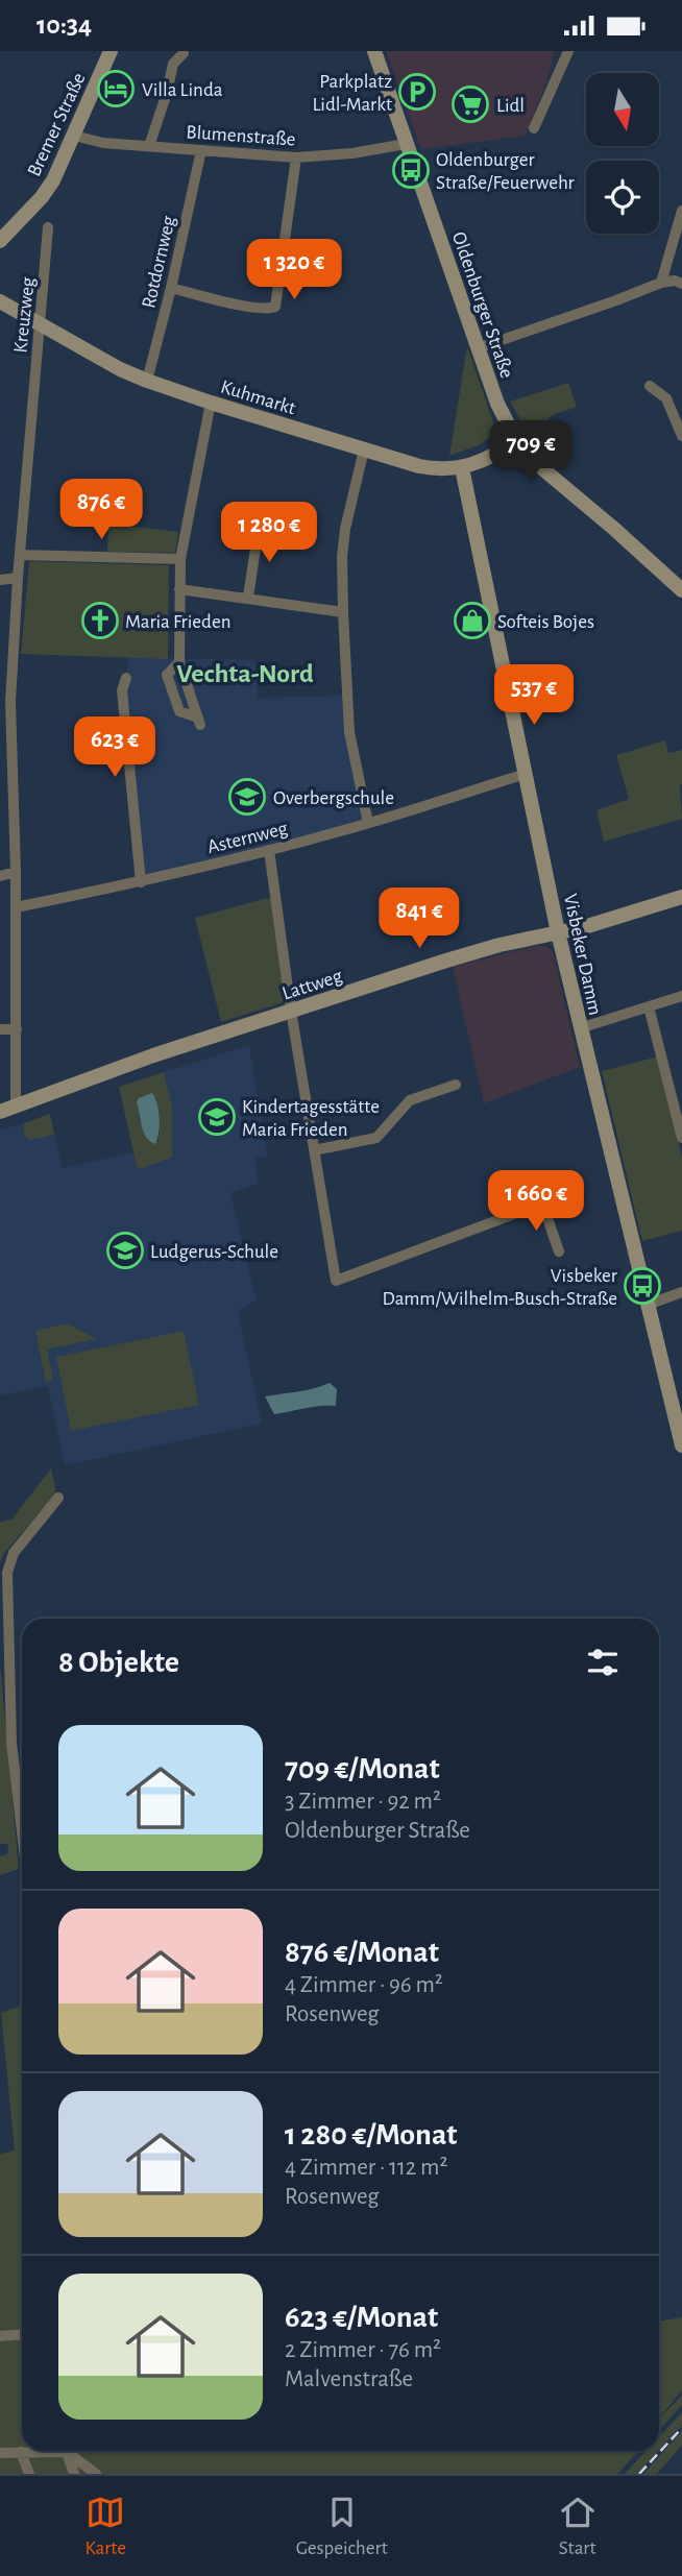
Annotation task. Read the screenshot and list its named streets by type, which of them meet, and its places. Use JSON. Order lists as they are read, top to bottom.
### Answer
{
  "streets": {
    "street": [
      "Bremer Straße",
      "Blumenstraße",
      "Rotdornweg",
      "Oldenburger Straße",
      "Kreuzweg",
      "Kuhmarkt",
      "Asternweg",
      "Visbeker Damm",
      "Lattweg"
    ]
  },
  "crossings": [
    ["Bremer Straße", "Blumenstraße"],
    ["Blumenstraße", "Rotdornweg"],
    ["Blumenstraße", "Oldenburger Straße"],
    ["Rotdornweg", "Kuhmarkt"],
    ["Oldenburger Straße", "Kuhmarkt"],
    ["Kreuzweg", "Kuhmarkt"],
    ["Kreuzweg", "Asternweg"],
    ["Kreuzweg", "Lattweg"],
    ["Kuhmarkt", "Visbeker Damm"],
    ["Asternweg", "Visbeker Damm"],
    ["Visbeker Damm", "Lattweg"]
  ],
  "districts": ["Vechta-Nord"],
  "places": {
    "hotel": ["Villa Linda"],
    "parking": ["Parkplatz Lidl-Markt"],
    "supermarket": ["Lidl"],
    "bus stop": ["Oldenburger Straße/Feuerwehr", "Visbeker Damm/Wilhelm-Busch-Straße"],
    "church": ["Maria Frieden"],
    "shop": ["Softeis Bojes"],
    "school or university": ["Overbergschule", "Kindertagesstätte Maria Frieden", "Ludgerus-Schule"]
  },
  "north": "bottom",
  "page": {
    "status": "10:34",
    "price": [
      "1 320 €",
      "709 €",
      "876 €",
      "1 280 €",
      "537 €",
      "623 €",
      "841 €",
      "1 660 €"
    ],
    "heading": "8 Objekte",
    "list": [
      {
        "name": "709 €/Monat",
        "note": "3 Zimmer · 92 m² · Oldenburger Straße"
      },
      {
        "name": "876 €/Monat",
        "note": "4 Zimmer · 96 m² · Rosenweg"
      },
      {
        "name": "1 280 €/Monat",
        "note": "4 Zimmer · 112 m² · Rosenweg"
      },
      {
        "name": "623 €/Monat",
        "note": "2 Zimmer · 76 m² · Malvenstraße"
      }
    ],
    "tabs": ["Karte", "Gespeichert", "Start"]
  }
}
